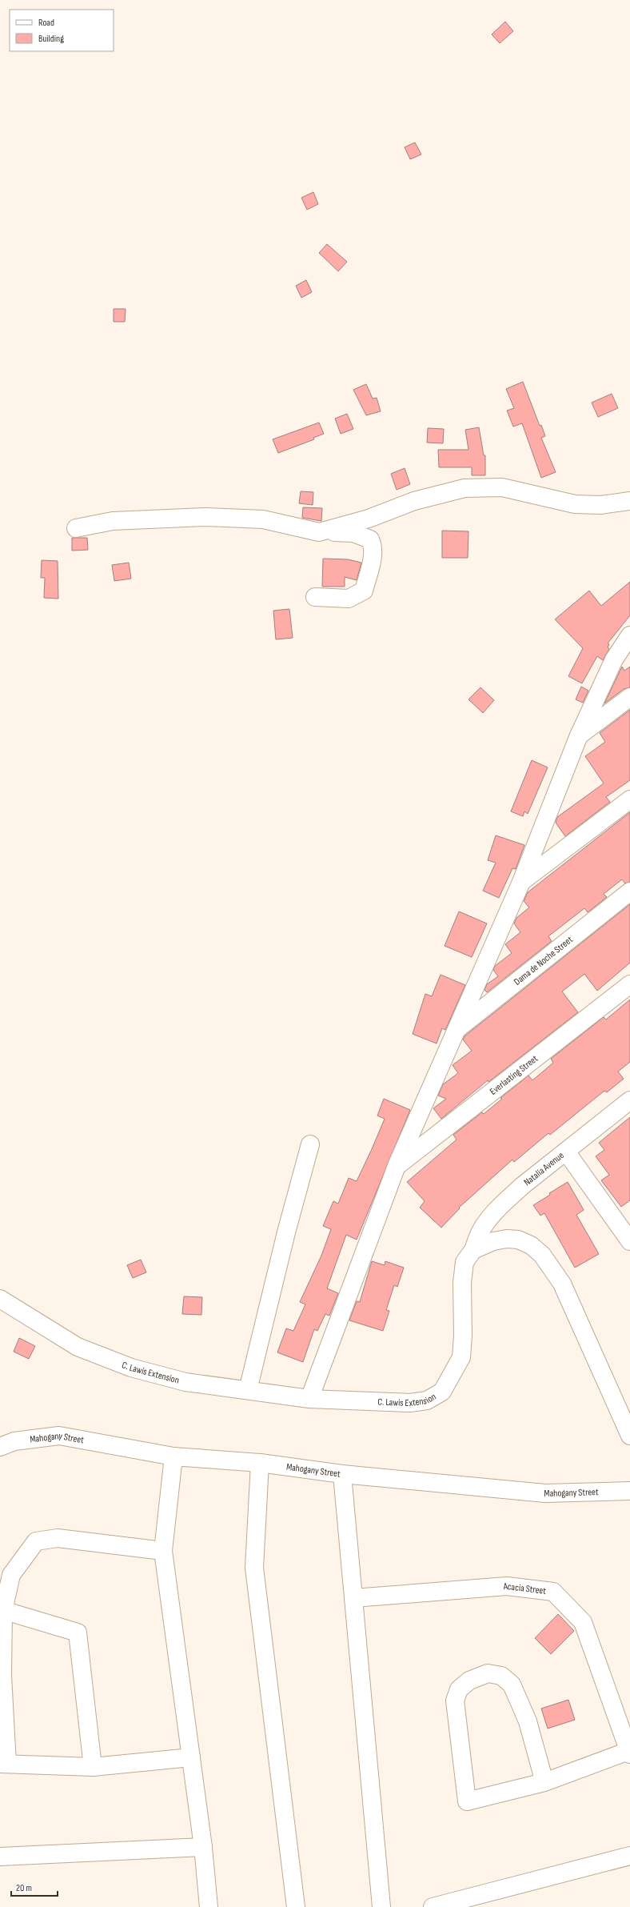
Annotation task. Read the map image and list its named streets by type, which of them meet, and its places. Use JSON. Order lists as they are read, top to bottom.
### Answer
{
  "streets": {
    "street": [
      "Dama de Noche Street",
      "Everlasting Street",
      "Natalia Avenue",
      "C. Lawis Extension",
      "Mahogany Street",
      "Acacia Street"
    ]
  },
  "crossings": [
    ["Natalia Avenue", "C. Lawis Extension"]
  ],
  "legend": ["Road", "Building"],
  "scale_bar": "20 m"
}
